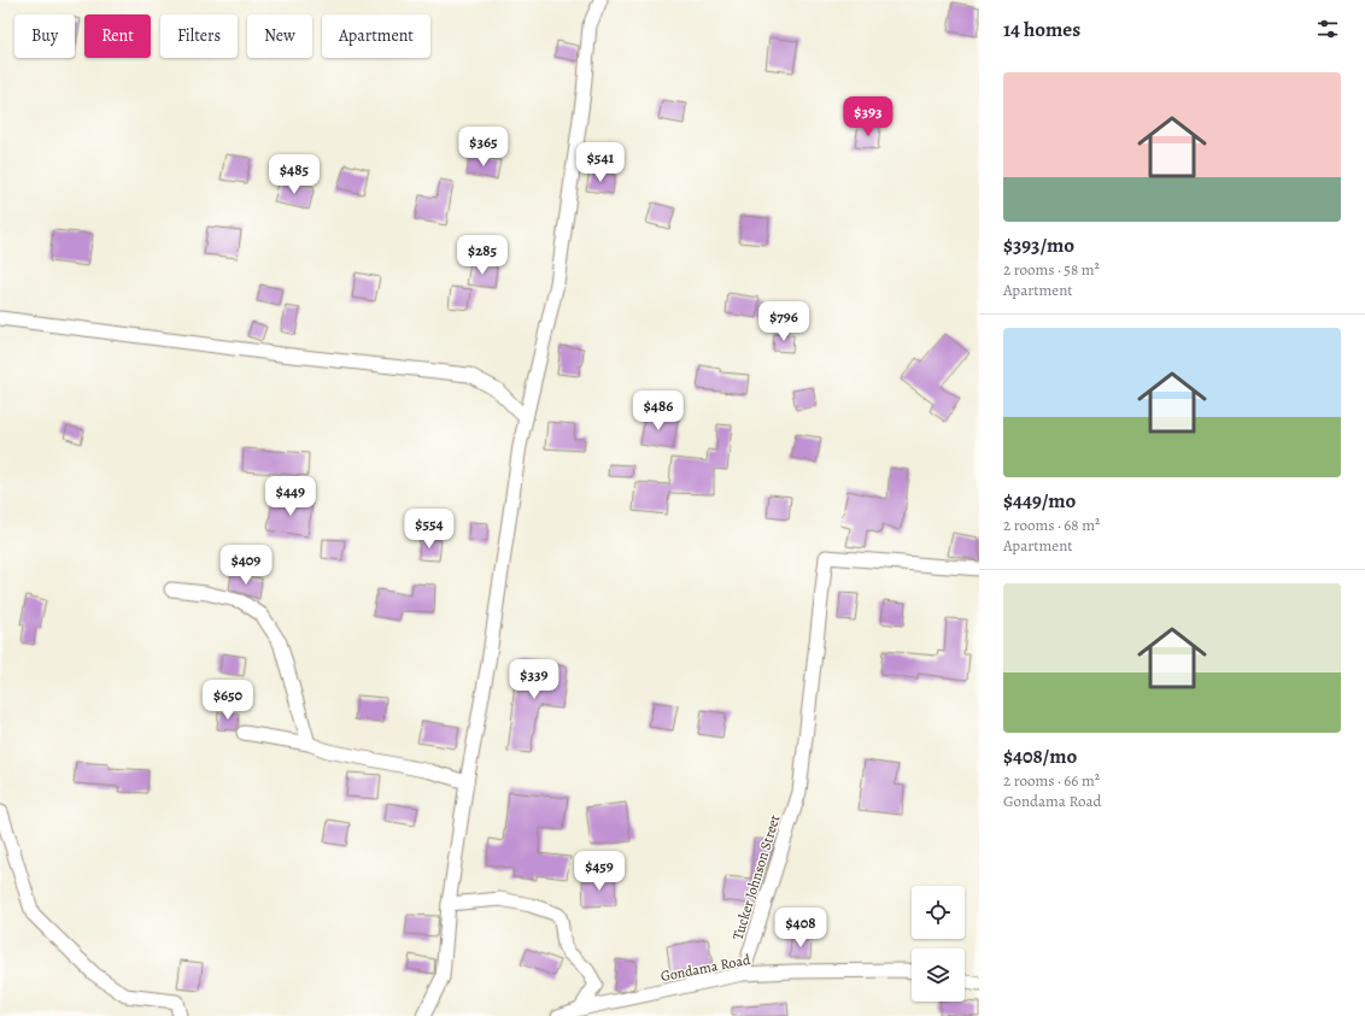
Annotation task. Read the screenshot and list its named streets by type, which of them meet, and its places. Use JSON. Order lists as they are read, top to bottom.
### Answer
{
  "streets": {
    "street": ["Tucker Johnson Street", "Gondama Road"]
  },
  "crossings": [
    ["Tucker Johnson Street", "Gondama Road"]
  ],
  "page": {
    "heading": "14 homes",
    "chip": [
      "Buy",
      "Rent",
      "Filters",
      "New",
      "Apartment"
    ],
    "list": [
      {
        "name": "$393/mo",
        "note": "2 rooms · 58 m² · Apartment"
      },
      {
        "name": "$449/mo",
        "note": "2 rooms · 68 m² · Apartment"
      },
      {
        "name": "$408/mo",
        "note": "2 rooms · 66 m² · Gondama Road"
      }
    ],
    "price": [
      "$393",
      "$365",
      "$541",
      "$485",
      "$285",
      "$796",
      "$486",
      "$449",
      "$554",
      "$409",
      "$339",
      "$650",
      "$459",
      "$408"
    ]
  }
}
